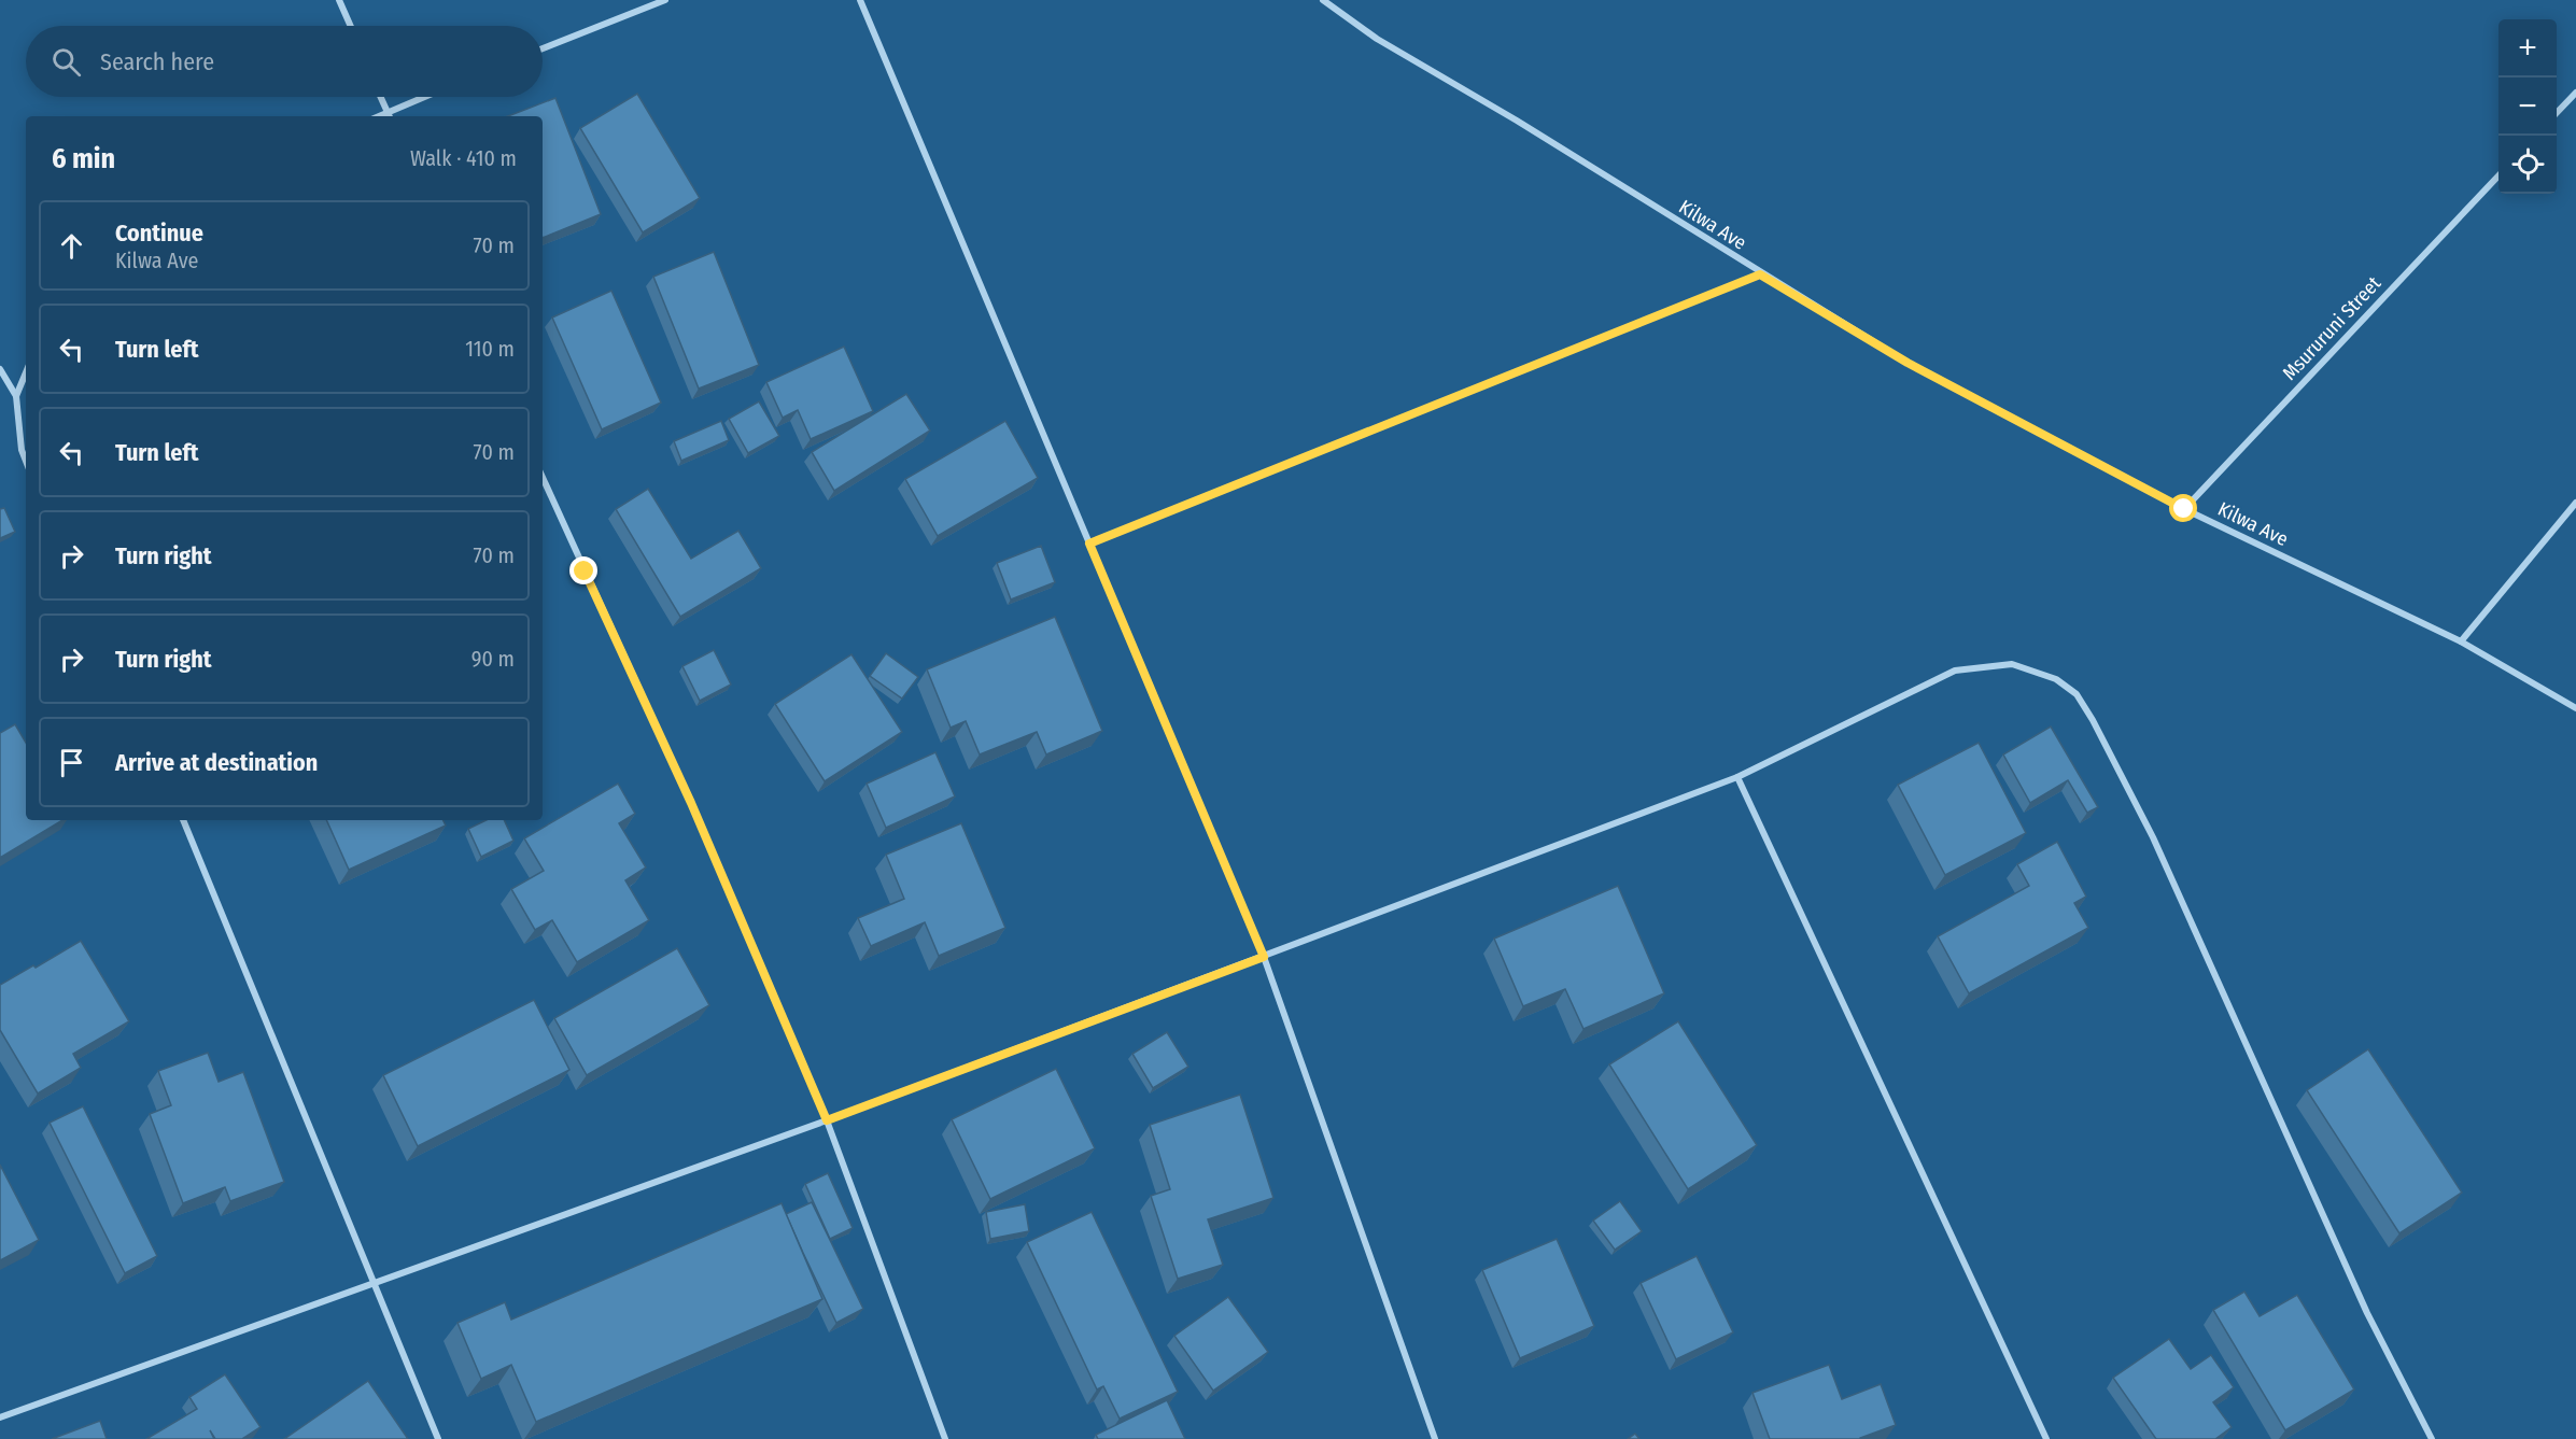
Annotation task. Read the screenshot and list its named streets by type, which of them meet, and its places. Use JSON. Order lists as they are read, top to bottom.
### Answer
{
  "streets": {
    "street": ["Kilwa Ave", "Msururuni Street"]
  },
  "crossings": [
    ["Kilwa Ave", "Msururuni Street"]
  ],
  "page": {
    "map_buttons": ["+", "−"],
    "search": "Search here",
    "heading": ["6 min", "Walk · 410 m"],
    "list": [
      ["Continue", "Kilwa Ave", "70 m"],
      ["Turn left", "110 m"],
      ["Turn left", "70 m"],
      ["Turn right", "70 m"],
      ["Turn right", "90 m"],
      "Arrive at destination"
    ]
  }
}
